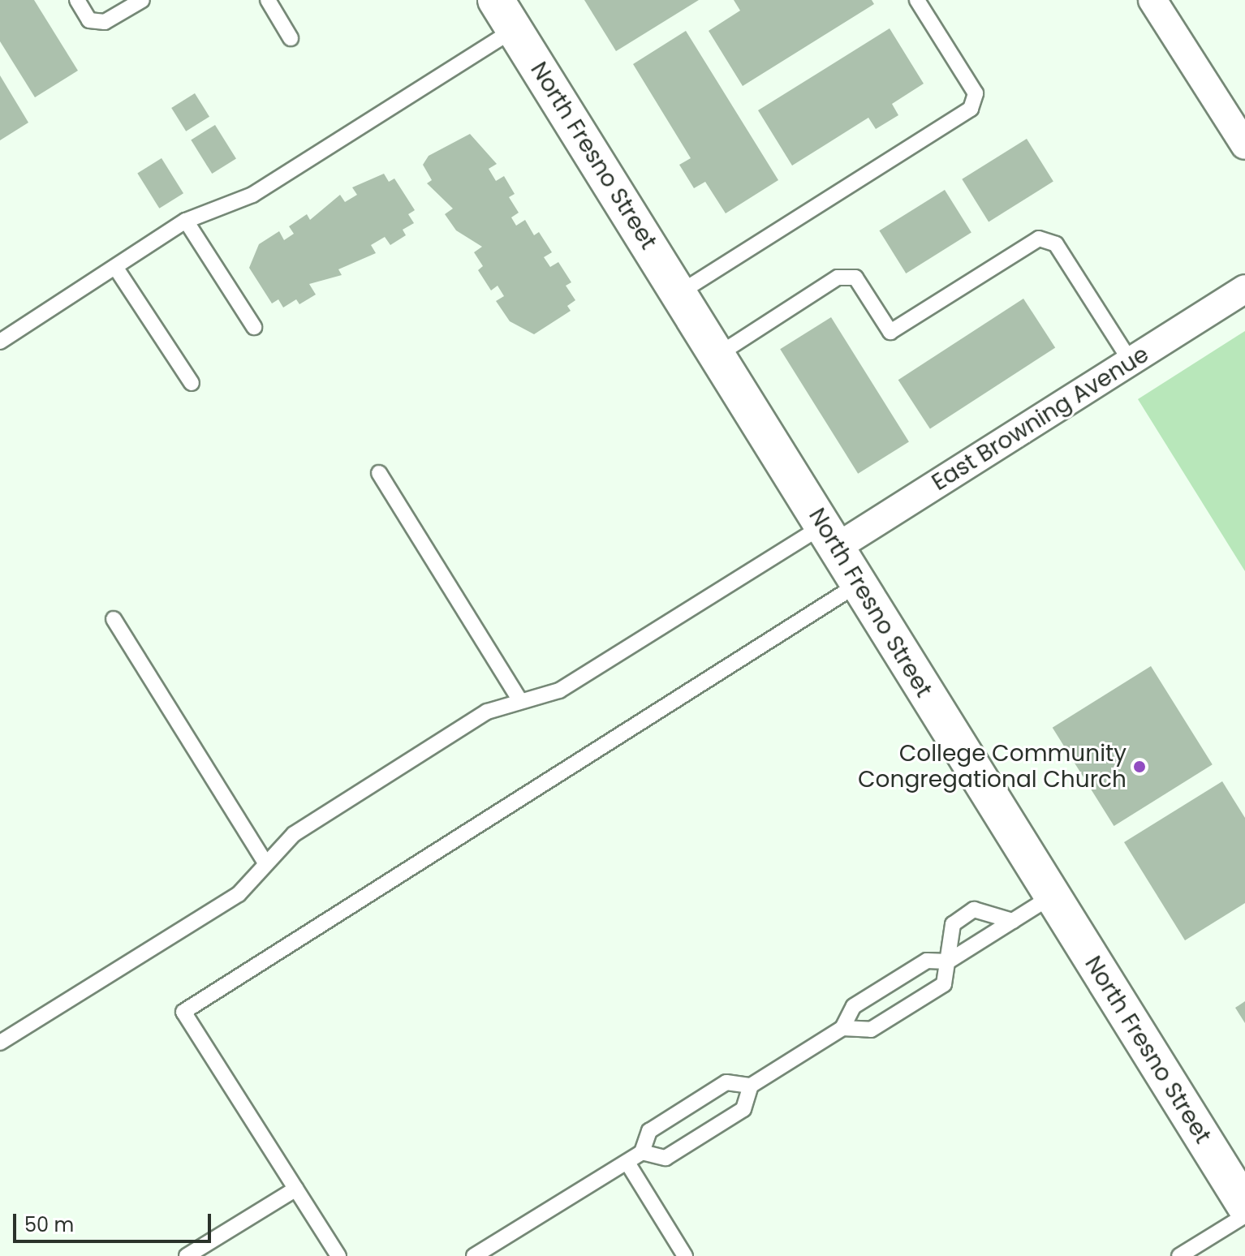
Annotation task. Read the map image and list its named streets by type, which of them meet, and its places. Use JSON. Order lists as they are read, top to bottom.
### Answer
{
  "streets": {
    "main road": ["North Fresno Street"],
    "street": ["East Browning Avenue"]
  },
  "crossings": [
    ["North Fresno Street", "East Browning Avenue"]
  ],
  "places": ["College Community Congregational Church"],
  "scale_bar": "50 m"
}
